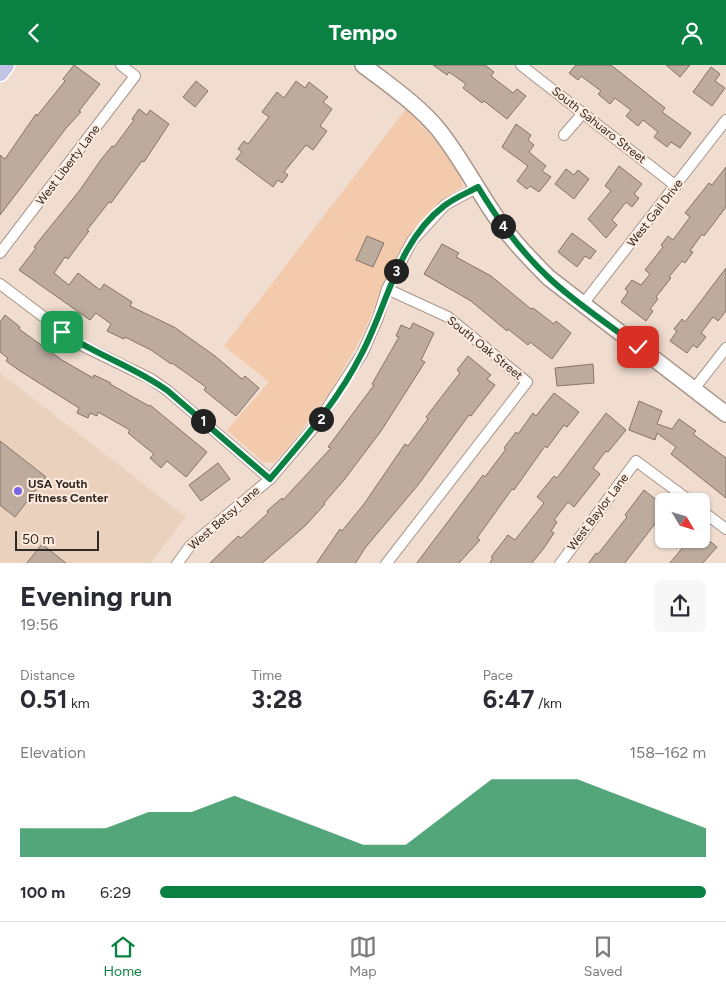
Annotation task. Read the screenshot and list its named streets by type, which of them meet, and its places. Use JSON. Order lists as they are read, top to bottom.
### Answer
{
  "streets": {
    "street": [
      "South Sahuaro Street",
      "West Liberty Lane",
      "West Gail Drive",
      "South Oak Street",
      "West Baylor Lane",
      "West Betsy Lane"
    ]
  },
  "crossings": [
    ["South Sahuaro Street", "West Gail Drive"],
    ["South Oak Street", "West Betsy Lane"]
  ],
  "places": ["USA Youth Fitness Center"],
  "scale_bar": "50 m",
  "north": "bottom right",
  "page": {
    "header": "Tempo",
    "pins": [
      "4",
      "3",
      "2",
      "1"
    ],
    "scale": "50 m",
    "heading": ["Evening run", "19:56"],
    "stats": [
      ["Distance", "0.51 km"],
      ["Time", "3:28"],
      ["Pace", "6:47 /km"]
    ],
    "chart": ["Elevation", "158–162 m"],
    "list": [
      {
        "name": "100 m",
        "note": "6:29"
      }
    ],
    "tabs": ["Home", "Map", "Saved"]
  }
}
